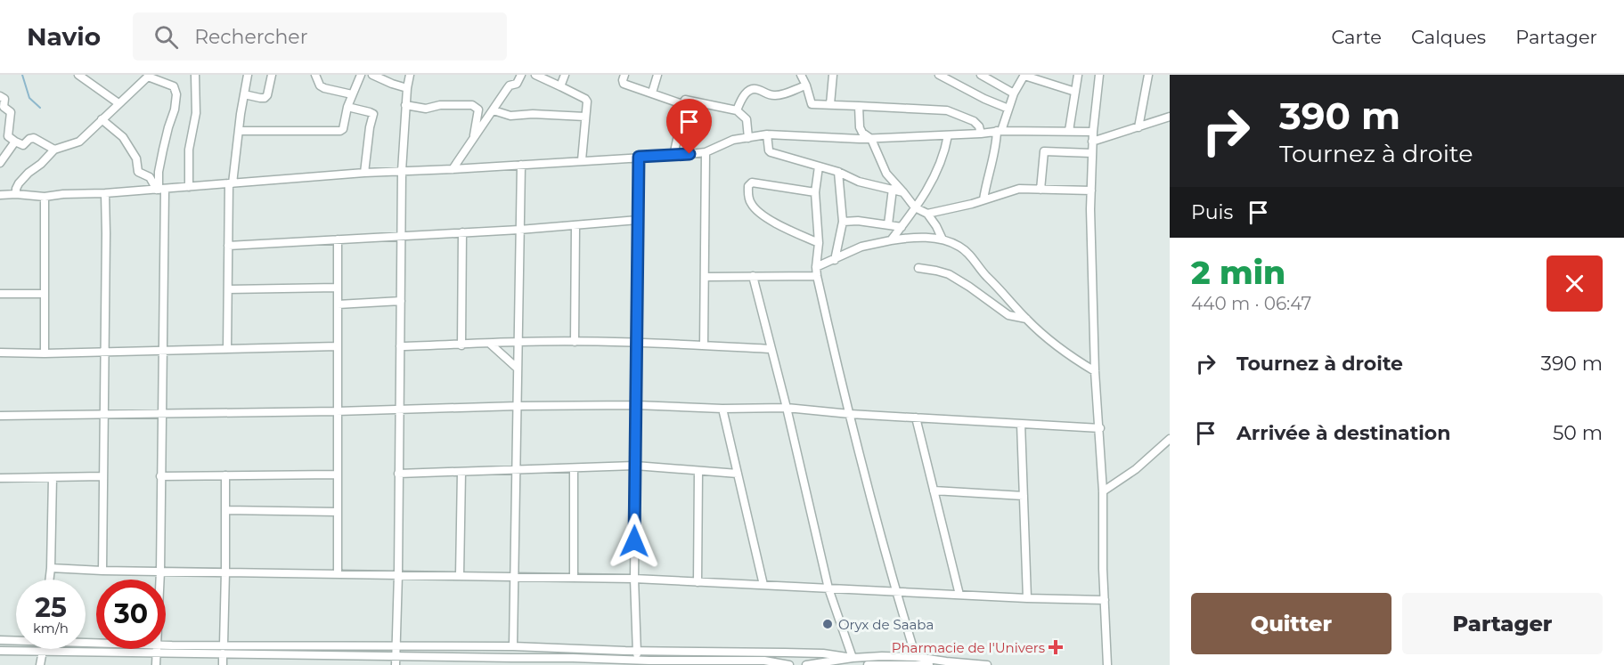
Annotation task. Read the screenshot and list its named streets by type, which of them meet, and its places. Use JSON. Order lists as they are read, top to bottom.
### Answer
{
  "places": {
    "other": ["Oryx de Saaba"],
    "health": ["Pharmacie de l'Univers"]
  },
  "page": {
    "header": "Navio",
    "search": "Rechercher",
    "nav": ["Carte", "Calques", "Partager"],
    "turn": ["390 m", "Tournez à droite"],
    "then": "Puis",
    "heading": ["2 min", "440 m · 06:47"],
    "list": [
      {
        "name": "Tournez à droite",
        "value": "390 m"
      },
      {
        "name": "Arrivée à destination",
        "value": "50 m"
      }
    ],
    "speed": "25 km/h",
    "limit": "30",
    "buttons": ["Quitter", "Partager"]
  }
}
